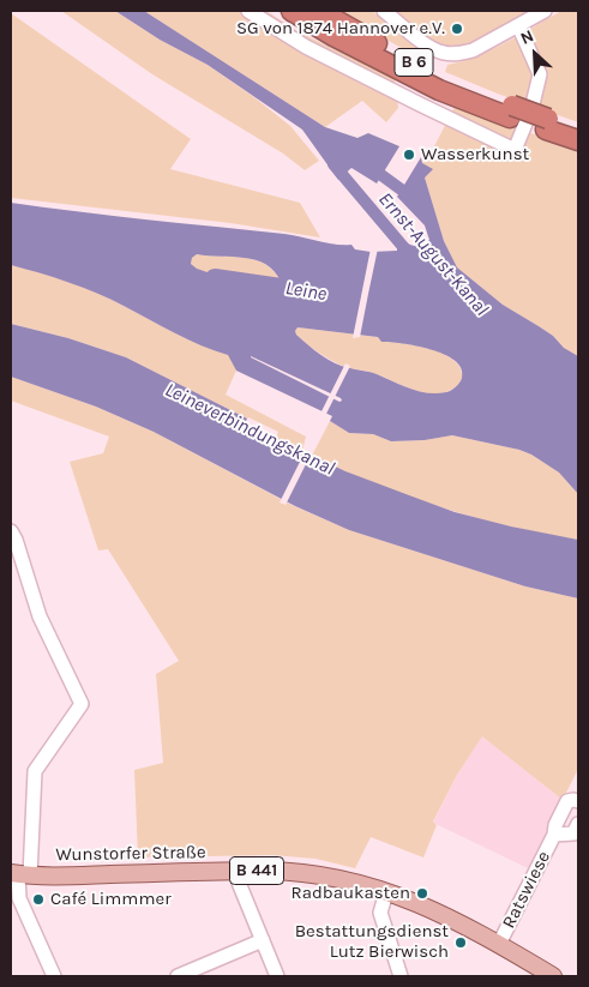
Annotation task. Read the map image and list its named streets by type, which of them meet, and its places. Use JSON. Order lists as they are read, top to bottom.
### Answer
{
  "streets": {
    "highway": ["B 6"],
    "main road": ["Wunstorfer Straße", "B 441"],
    "street": ["Ratswiese"]
  },
  "crossings": [
    ["Wunstorfer Straße", "Ratswiese"]
  ],
  "water": ["Ernst-August-Kanal", "Leine", "Leineverbindungskanal"],
  "places": [
    "SG von 1874 Hannover e.V.",
    "Wasserkunst",
    "Radbaukasten",
    "Café Limmmer",
    "Bestattungsdienst Lutz Bierwisch"
  ],
  "north": "top left"
}
